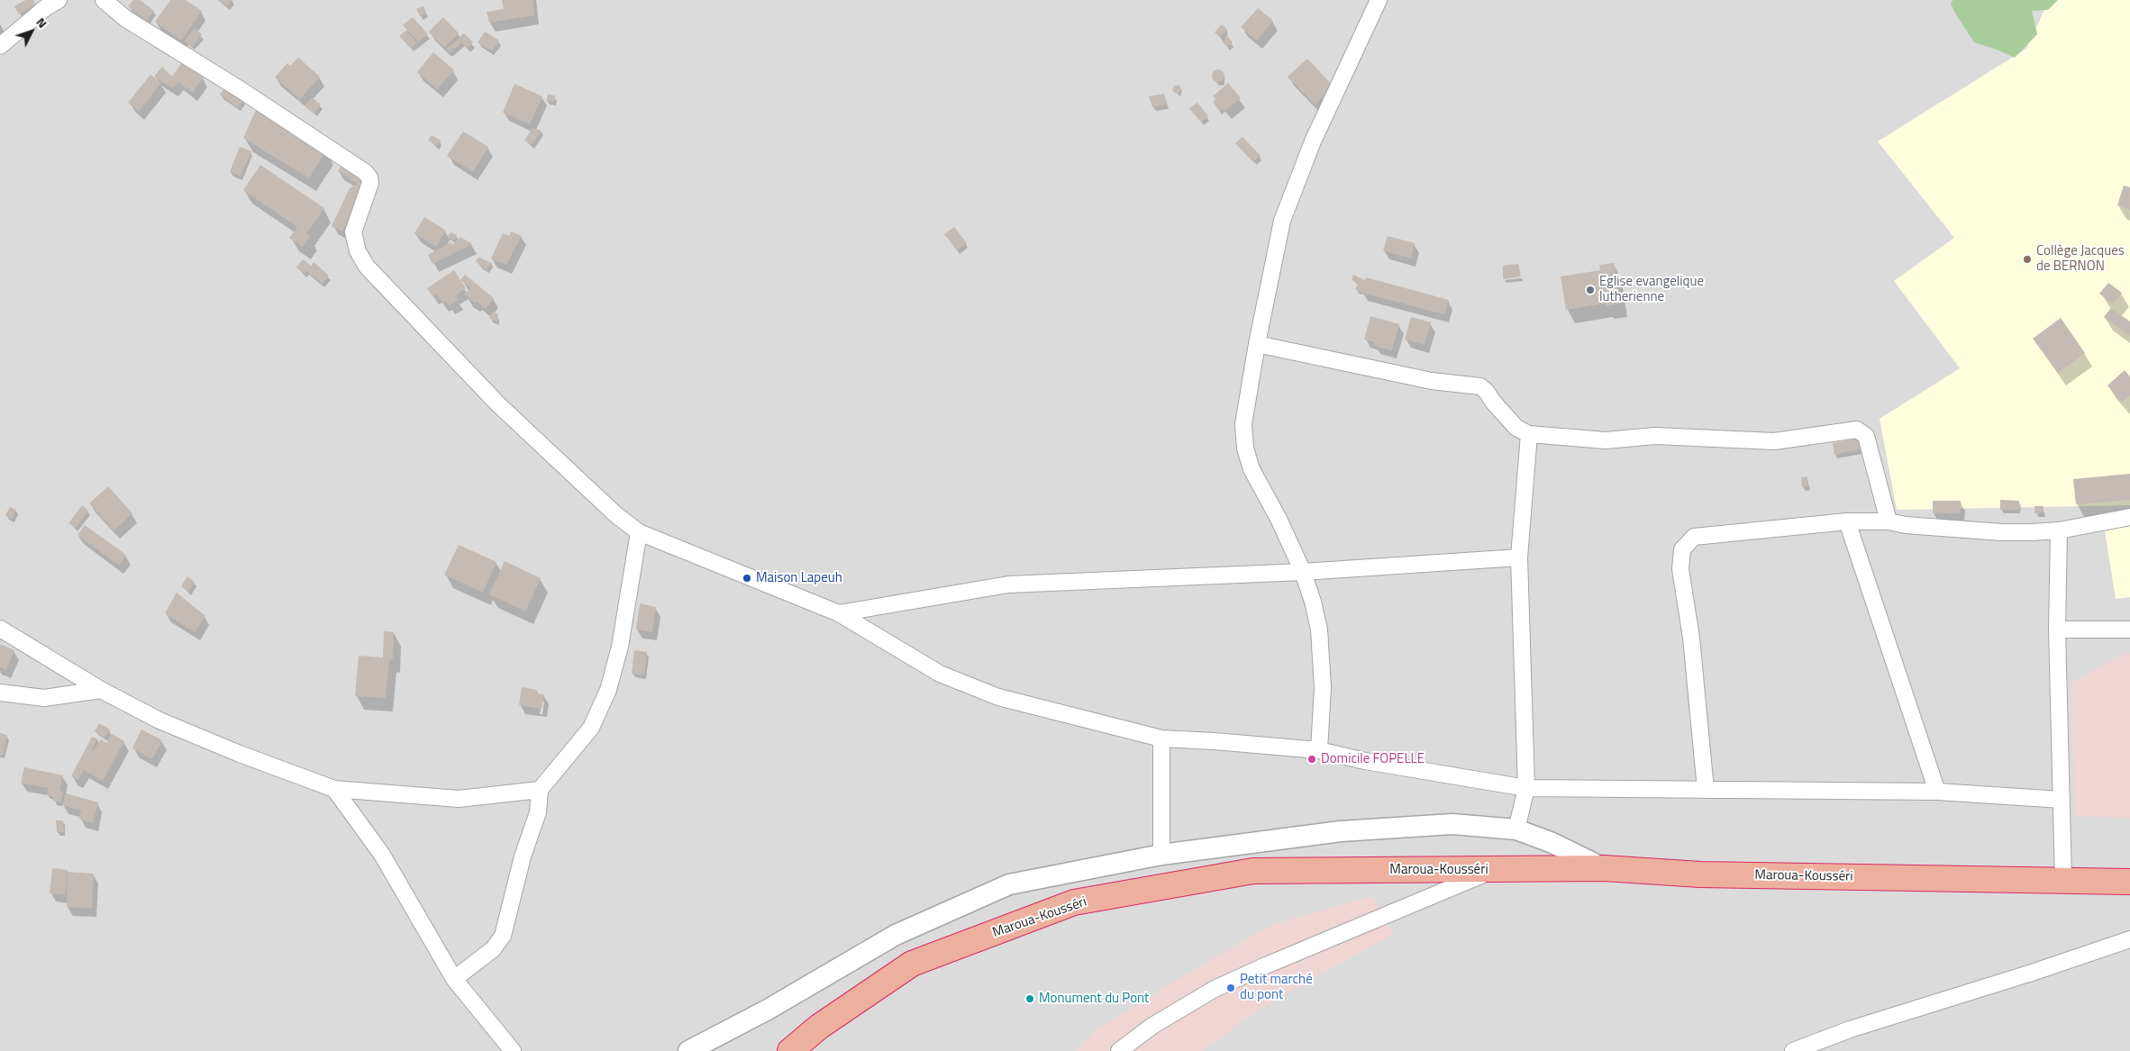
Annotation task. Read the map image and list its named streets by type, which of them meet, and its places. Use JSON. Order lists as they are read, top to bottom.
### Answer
{
  "streets": {
    "highway": ["Maroua-Kousséri"]
  },
  "places": [
    "Collège Jacques de BERNON",
    "Eglise evangelique lutherienne",
    "Maison Lapeuh",
    "Domicile FOPELLE",
    "Petit marché du pont",
    "Monument du Pont"
  ],
  "north": "top right"
}
